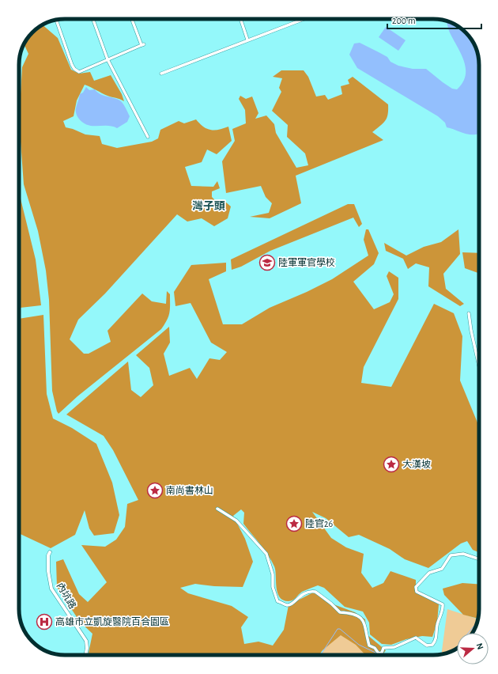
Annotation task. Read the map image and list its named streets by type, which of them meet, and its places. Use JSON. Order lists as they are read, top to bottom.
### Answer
{
  "streets": {
    "street": ["內坑路"]
  },
  "districts": ["灣子頭"],
  "places": {
    "school or university": ["陸軍軍官學校"],
    "place": ["大漢坡", "南尚書林山", "陸官26"],
    "hospital": ["高雄市立凱旋醫院百合園區"]
  },
  "scale_bar": "200 m",
  "north": "right"
}
